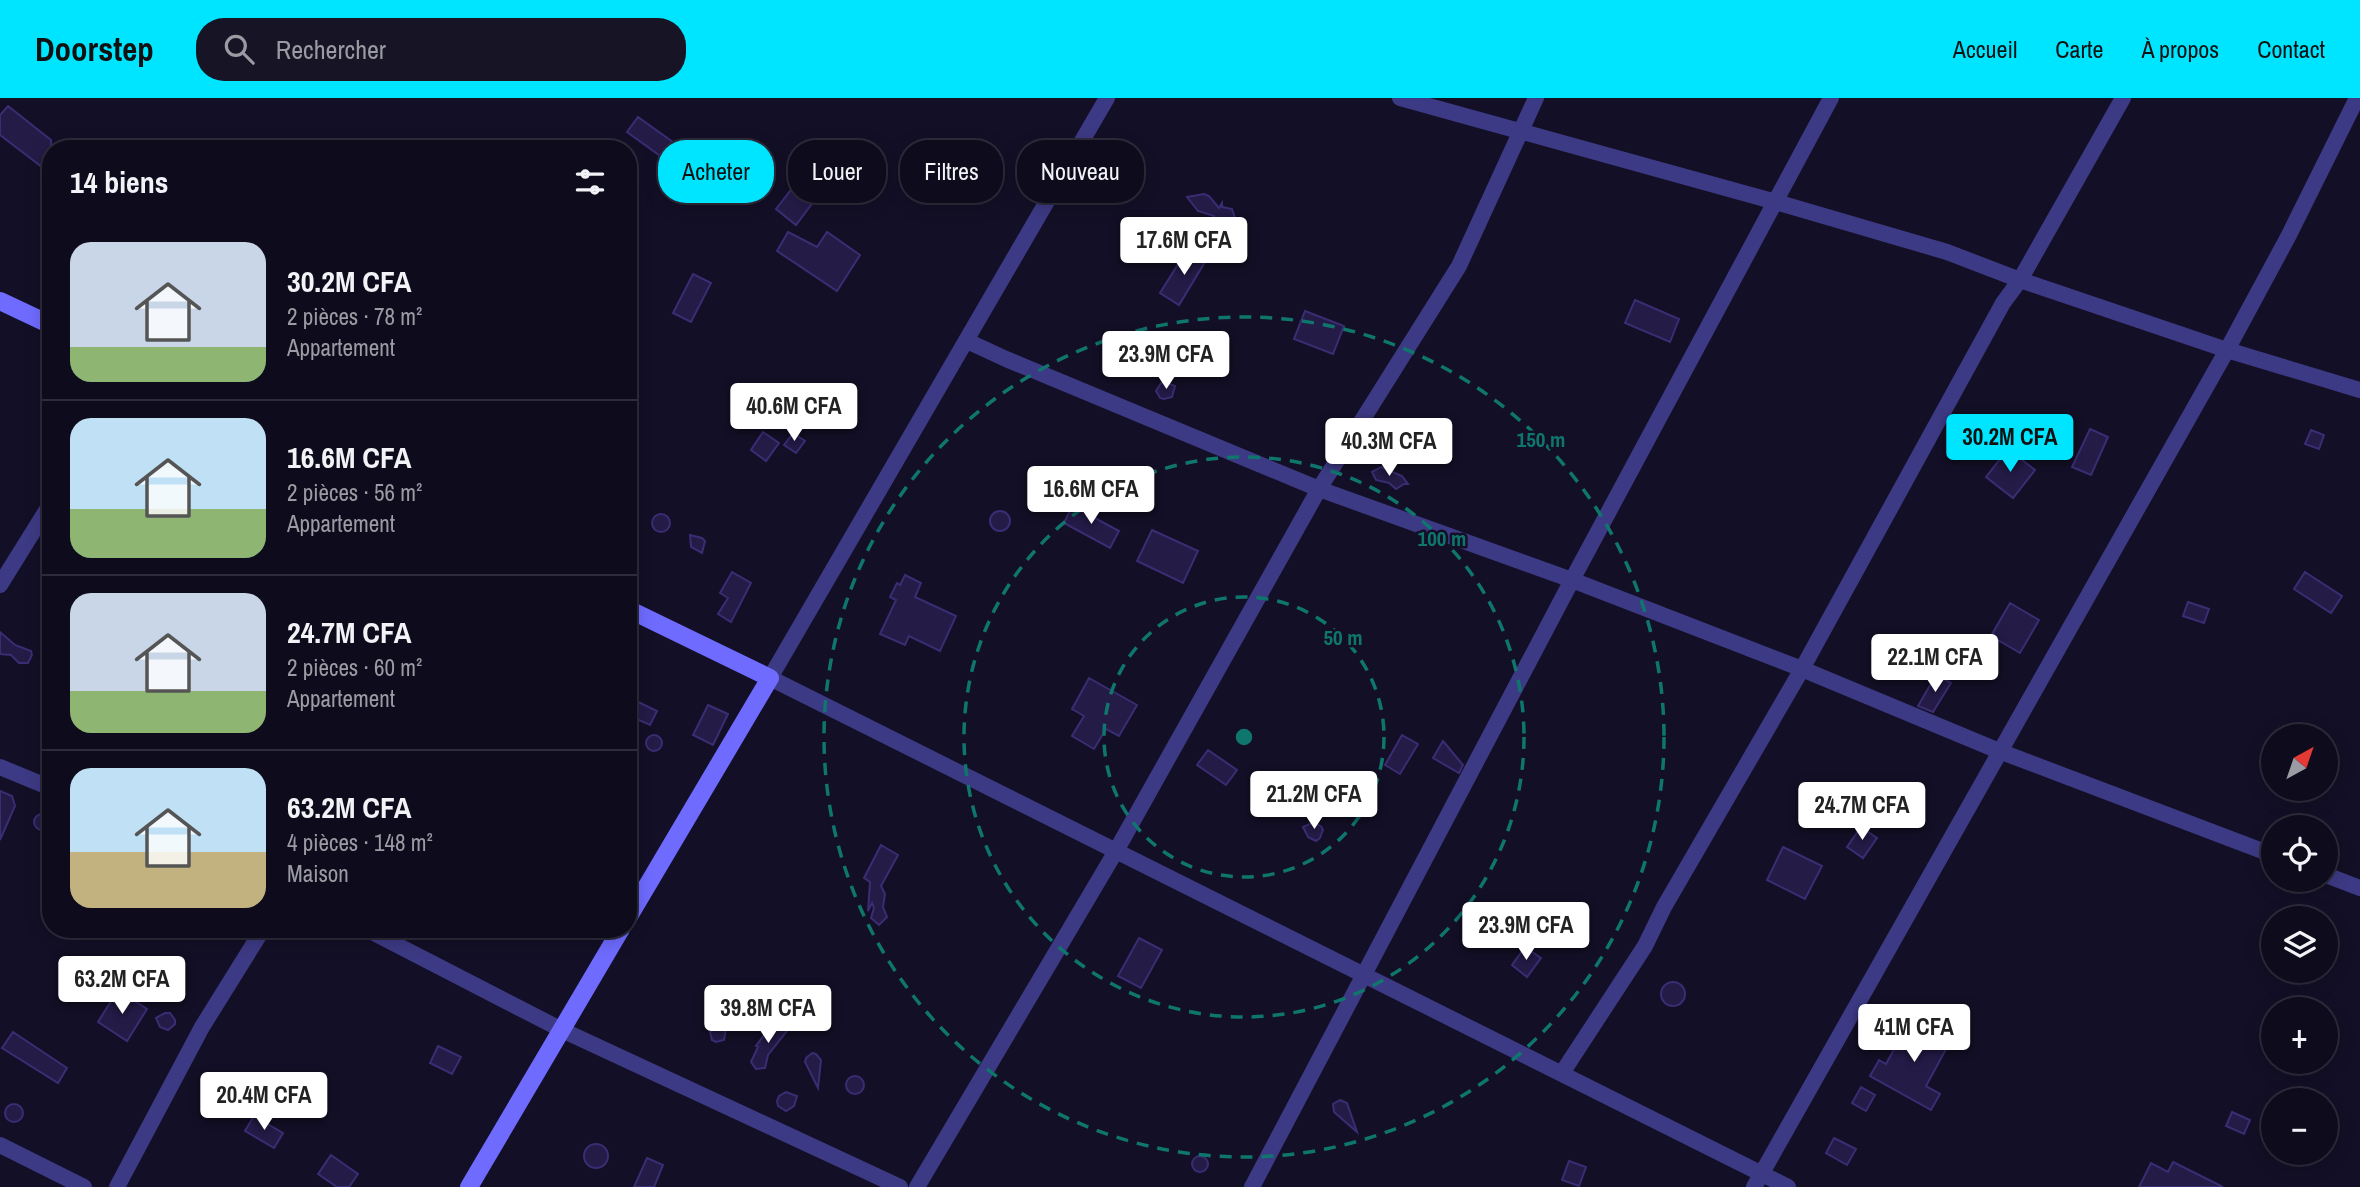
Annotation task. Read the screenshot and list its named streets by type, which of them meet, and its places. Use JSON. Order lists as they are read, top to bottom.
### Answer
{
  "north": "top right",
  "page": {
    "header": "Doorstep",
    "search": "Rechercher",
    "nav": [
      "Accueil",
      "Carte",
      "À propos",
      "Contact"
    ],
    "chip": [
      "Acheter",
      "Louer",
      "Filtres",
      "Nouveau"
    ],
    "heading": "14 biens",
    "price": [
      "17.6M CFA",
      "23.9M CFA",
      "40.6M CFA",
      "30.2M CFA",
      "40.3M CFA",
      "16.6M CFA",
      "22.1M CFA",
      "21.2M CFA",
      "24.7M CFA",
      "23.9M CFA",
      "63.2M CFA",
      "39.8M CFA",
      "41M CFA",
      "20.4M CFA"
    ],
    "list": [
      {
        "name": "30.2M CFA",
        "note": "2 pièces · 78 m² · Appartement"
      },
      {
        "name": "16.6M CFA",
        "note": "2 pièces · 56 m² · Appartement"
      },
      {
        "name": "24.7M CFA",
        "note": "2 pièces · 60 m² · Appartement"
      },
      {
        "name": "63.2M CFA",
        "note": "4 pièces · 148 m² · Maison"
      }
    ],
    "map_buttons": ["+", "−"]
  },
  "rings": ["150 m", "100 m", "50 m"]
}
